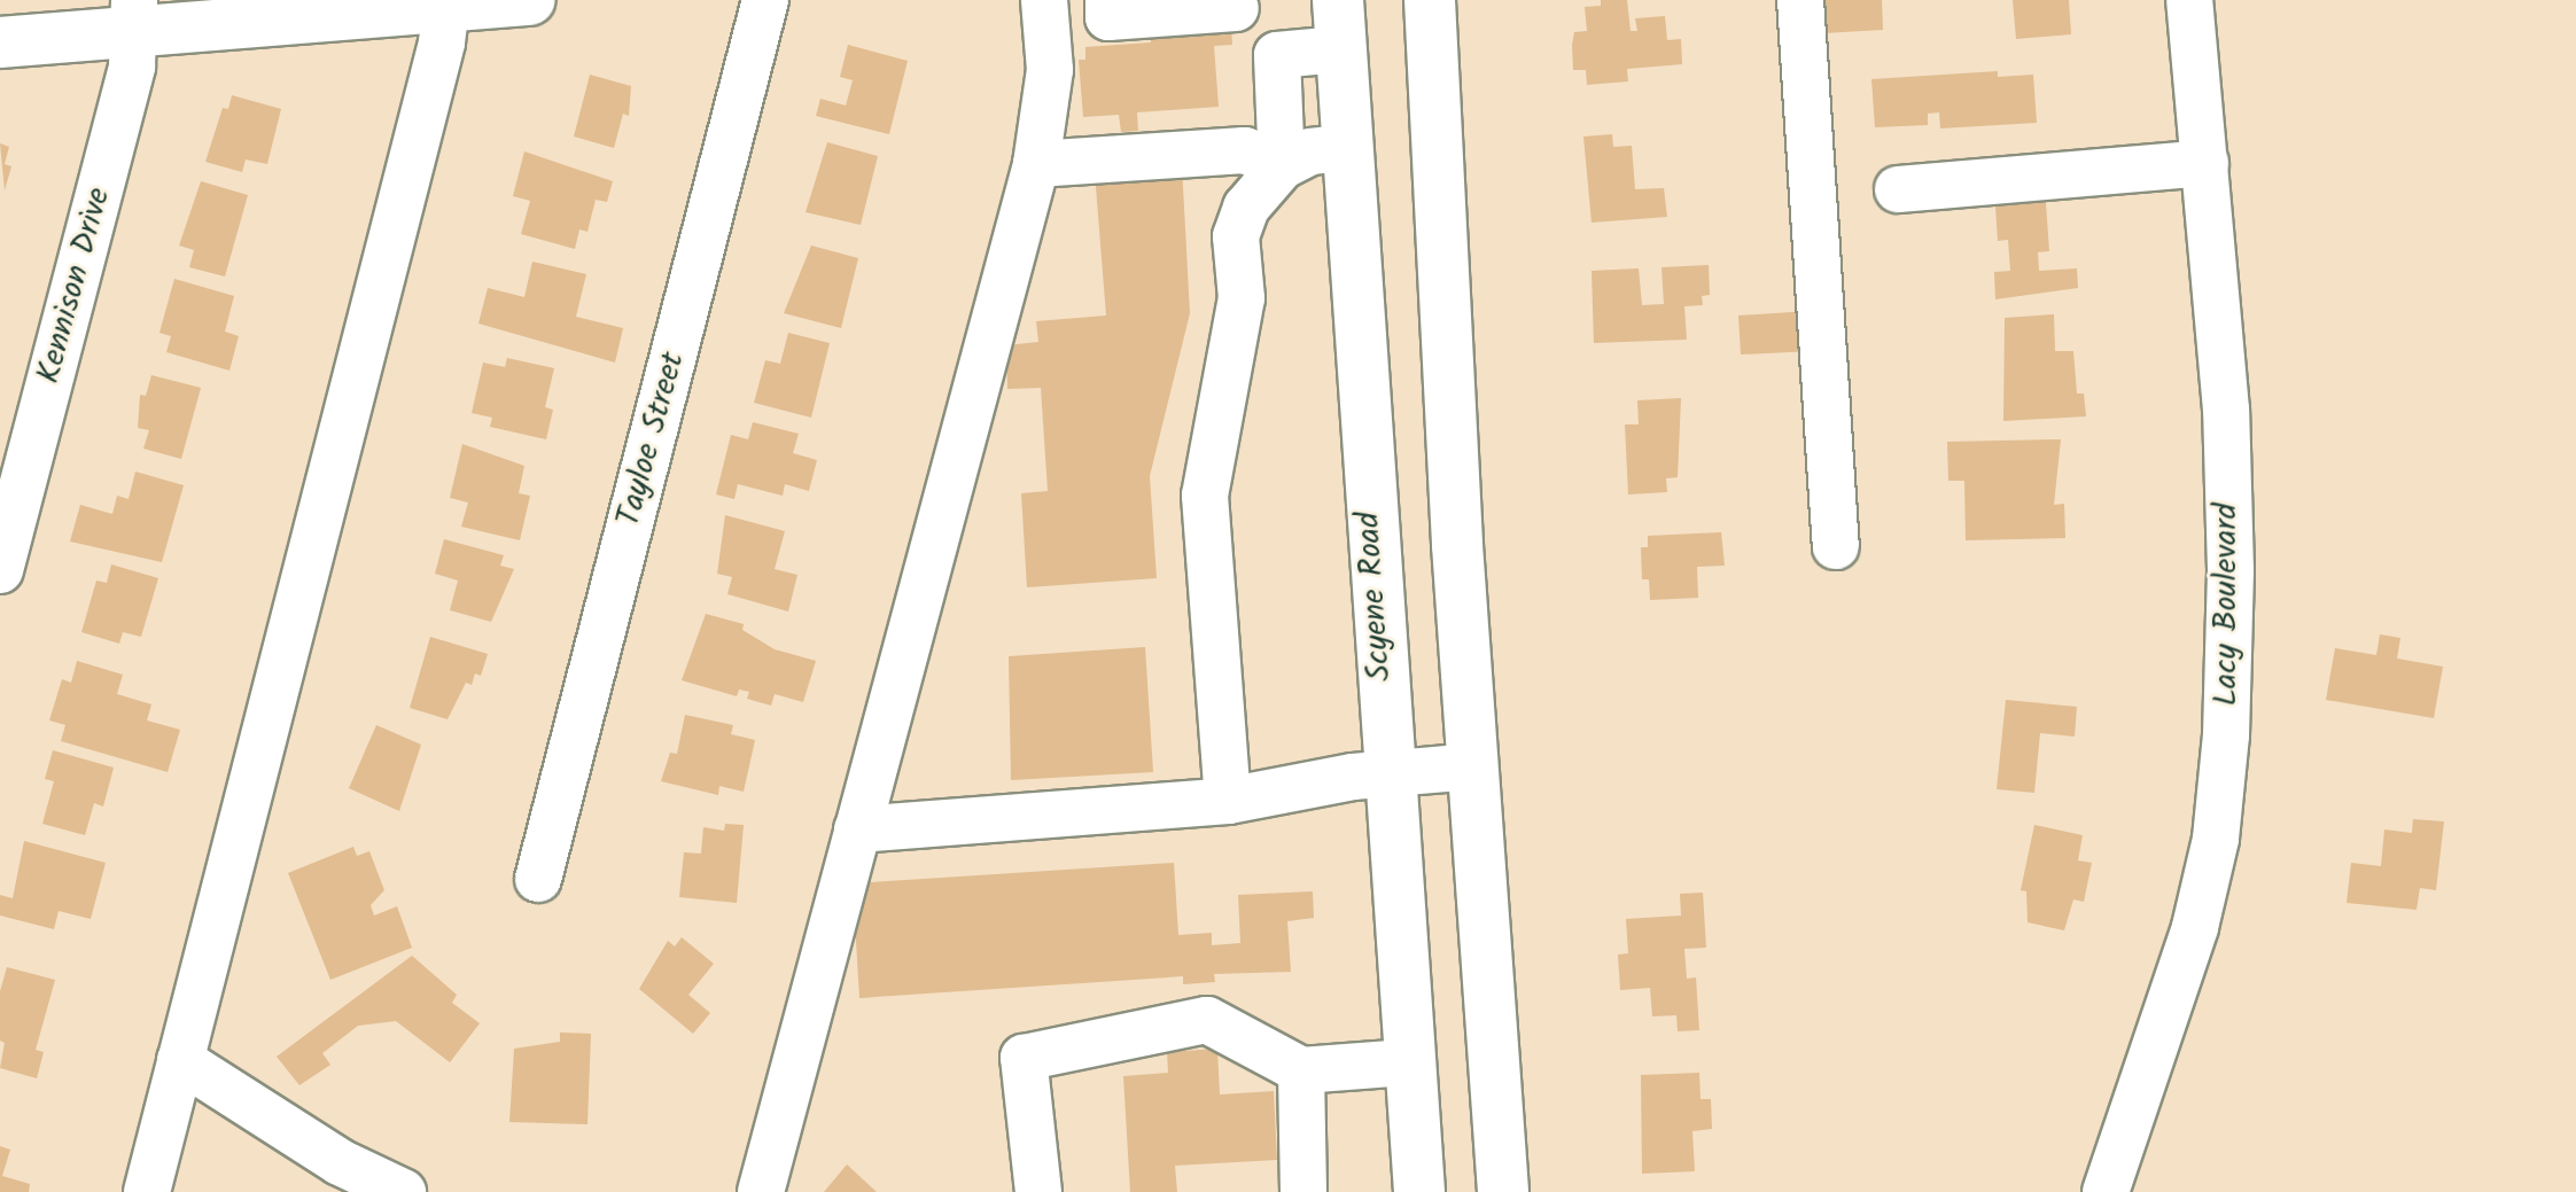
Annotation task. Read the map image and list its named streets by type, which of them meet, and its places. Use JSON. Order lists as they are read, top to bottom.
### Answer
{
  "streets": {
    "main road": ["Scyene Road"],
    "street": ["Kennison Drive", "Tayloe Street", "Lacy Boulevard"]
  }
}
